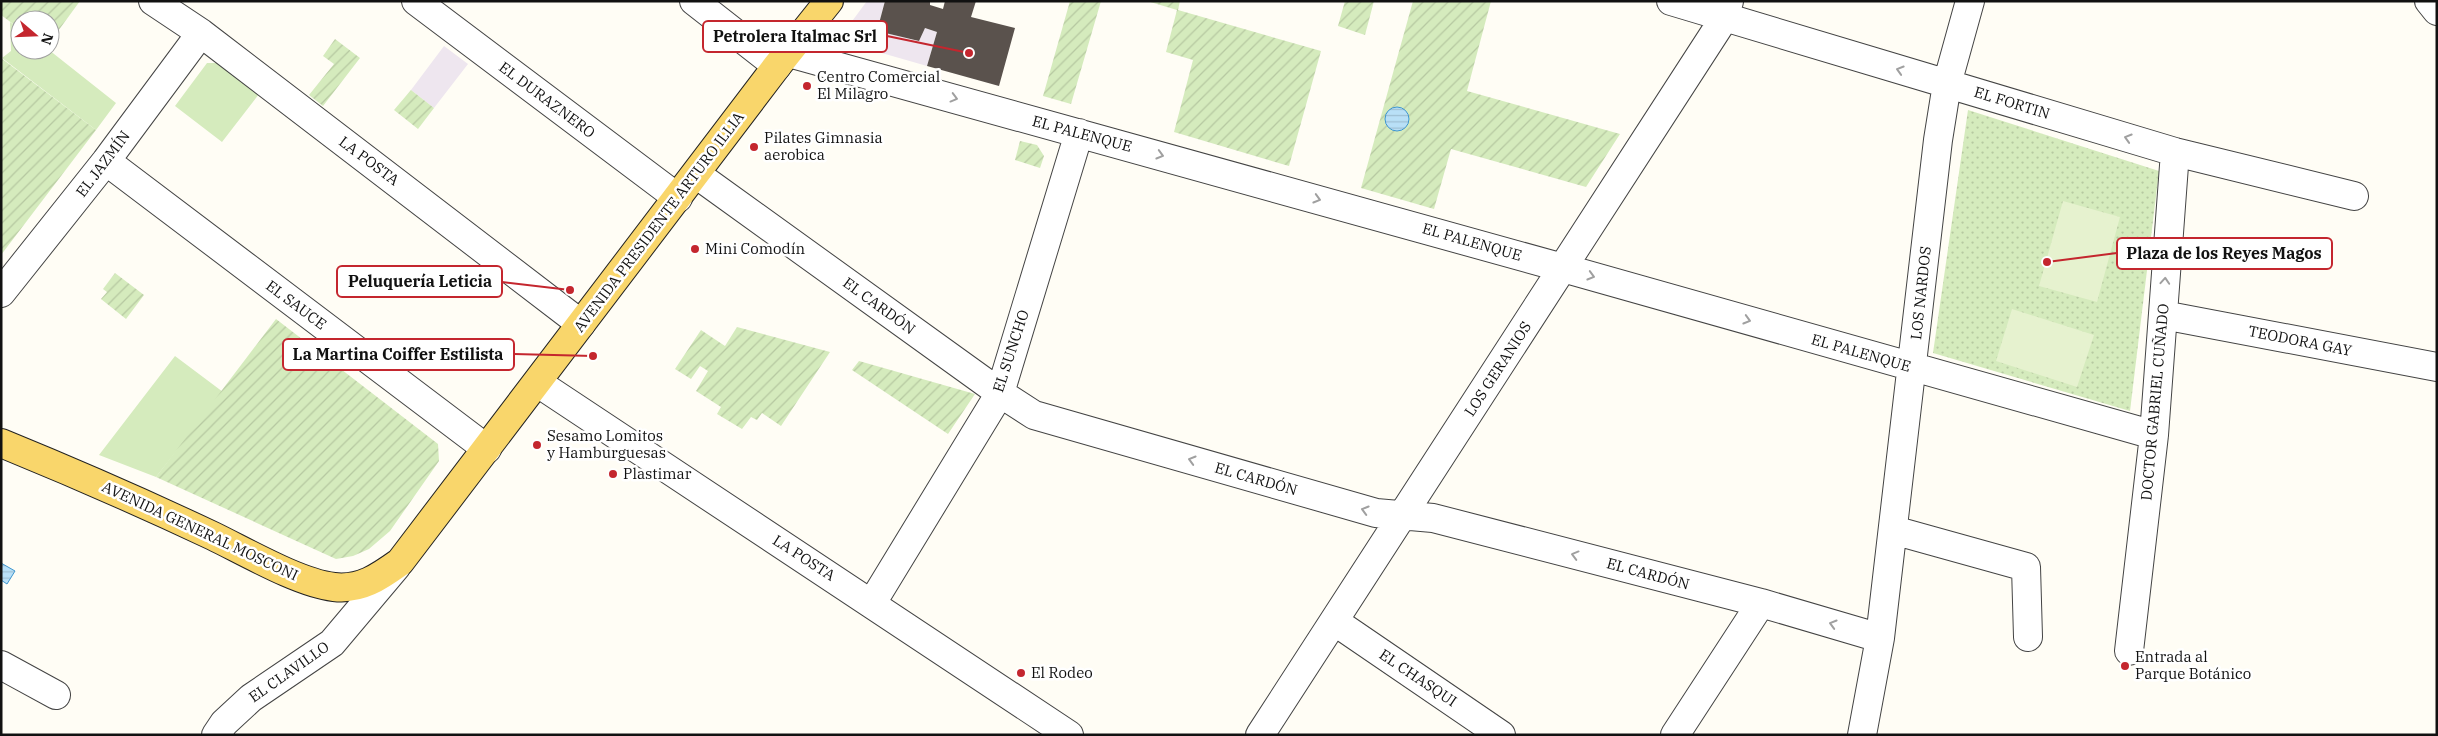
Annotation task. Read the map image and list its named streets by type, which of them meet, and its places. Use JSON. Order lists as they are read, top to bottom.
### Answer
{
  "streets": {
    "main road": ["AVENIDA PRESIDENTE ARTURO ILLIA", "AVENIDA GENERAL MOSCONI"],
    "street": [
      "EL DURAZNERO",
      "EL FORTIN",
      "EL PALENQUE",
      "LA POSTA",
      "EL JAZMÍN",
      "LOS NARDOS",
      "EL SAUCE",
      "EL CARDÓN",
      "TEODORA GAY",
      "EL SUNCHO",
      "LOS GERANIOS",
      "DOCTOR GABRIEL CUÑADO",
      "EL CLAVILLO",
      "EL CHASQUI"
    ]
  },
  "crossings": [
    ["EL DURAZNERO", "AVENIDA PRESIDENTE ARTURO ILLIA"],
    ["EL FORTIN", "LOS NARDOS"],
    ["EL FORTIN", "LOS GERANIOS"],
    ["EL FORTIN", "DOCTOR GABRIEL CUÑADO"],
    ["EL PALENQUE", "AVENIDA PRESIDENTE ARTURO ILLIA"],
    ["EL PALENQUE", "LOS NARDOS"],
    ["EL PALENQUE", "EL SUNCHO"],
    ["EL PALENQUE", "LOS GERANIOS"],
    ["EL PALENQUE", "DOCTOR GABRIEL CUÑADO"],
    ["LA POSTA", "EL JAZMÍN"],
    ["LA POSTA", "AVENIDA PRESIDENTE ARTURO ILLIA"],
    ["LA POSTA", "EL SUNCHO"],
    ["EL JAZMÍN", "EL SAUCE"],
    ["AVENIDA PRESIDENTE ARTURO ILLIA", "EL SAUCE"],
    ["AVENIDA PRESIDENTE ARTURO ILLIA", "EL CARDÓN"],
    ["AVENIDA PRESIDENTE ARTURO ILLIA", "AVENIDA GENERAL MOSCONI"],
    ["AVENIDA PRESIDENTE ARTURO ILLIA", "EL CLAVILLO"],
    ["LOS NARDOS", "EL CARDÓN"],
    ["EL CARDÓN", "EL SUNCHO"],
    ["EL CARDÓN", "LOS GERANIOS"],
    ["TEODORA GAY", "DOCTOR GABRIEL CUÑADO"],
    ["LOS GERANIOS", "EL CHASQUI"],
    ["AVENIDA GENERAL MOSCONI", "EL CLAVILLO"]
  ],
  "one_way": ["EL FORTIN", "EL PALENQUE", "EL CARDÓN"],
  "places": [
    "Petrolera Italmac Srl",
    "Centro Comercial El Milagro",
    "Pilates Gimnasia aerobica",
    "Mini Comodín",
    "Plaza de los Reyes Magos",
    "Peluquería Leticia",
    "La Martina Coiffer Estilista",
    "Sesamo Lomitos y Hamburguesas",
    "Plastimar",
    "Entrada al Parque Botánico",
    "El Rodeo"
  ],
  "north": "right"
}
